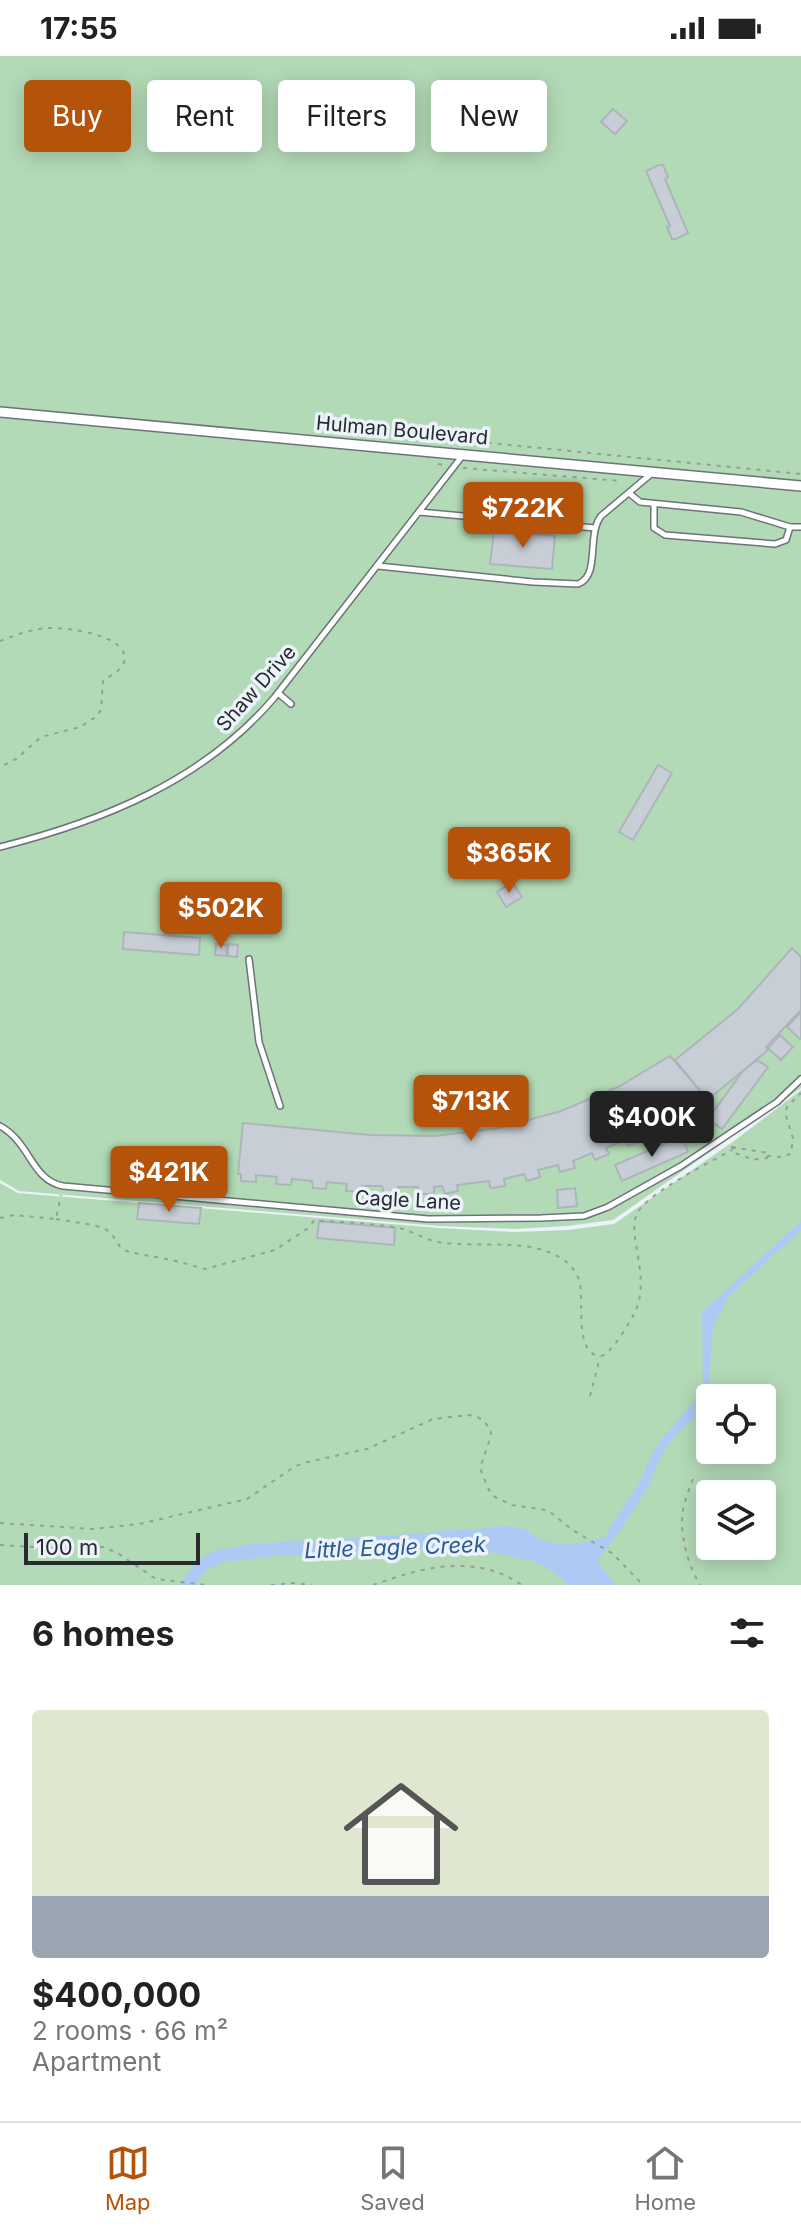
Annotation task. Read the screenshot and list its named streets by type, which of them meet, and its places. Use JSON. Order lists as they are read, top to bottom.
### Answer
{
  "streets": {
    "street": ["Hulman Boulevard"],
    "lane": ["Shaw Drive", "Cagle Lane"]
  },
  "crossings": [
    ["Hulman Boulevard", "Shaw Drive"]
  ],
  "water": ["Little Eagle Creek"],
  "scale_bar": "100 m",
  "page": {
    "status": "17:55",
    "chip": [
      "Buy",
      "Rent",
      "Filters",
      "New"
    ],
    "price": [
      "$722K",
      "$365K",
      "$502K",
      "$713K",
      "$400K",
      "$421K"
    ],
    "scale": "100 m",
    "heading": "6 homes",
    "list": [
      {
        "name": "$400,000",
        "note": "2 rooms · 66 m² · Apartment"
      }
    ],
    "tabs": ["Map", "Saved", "Home"]
  }
}
